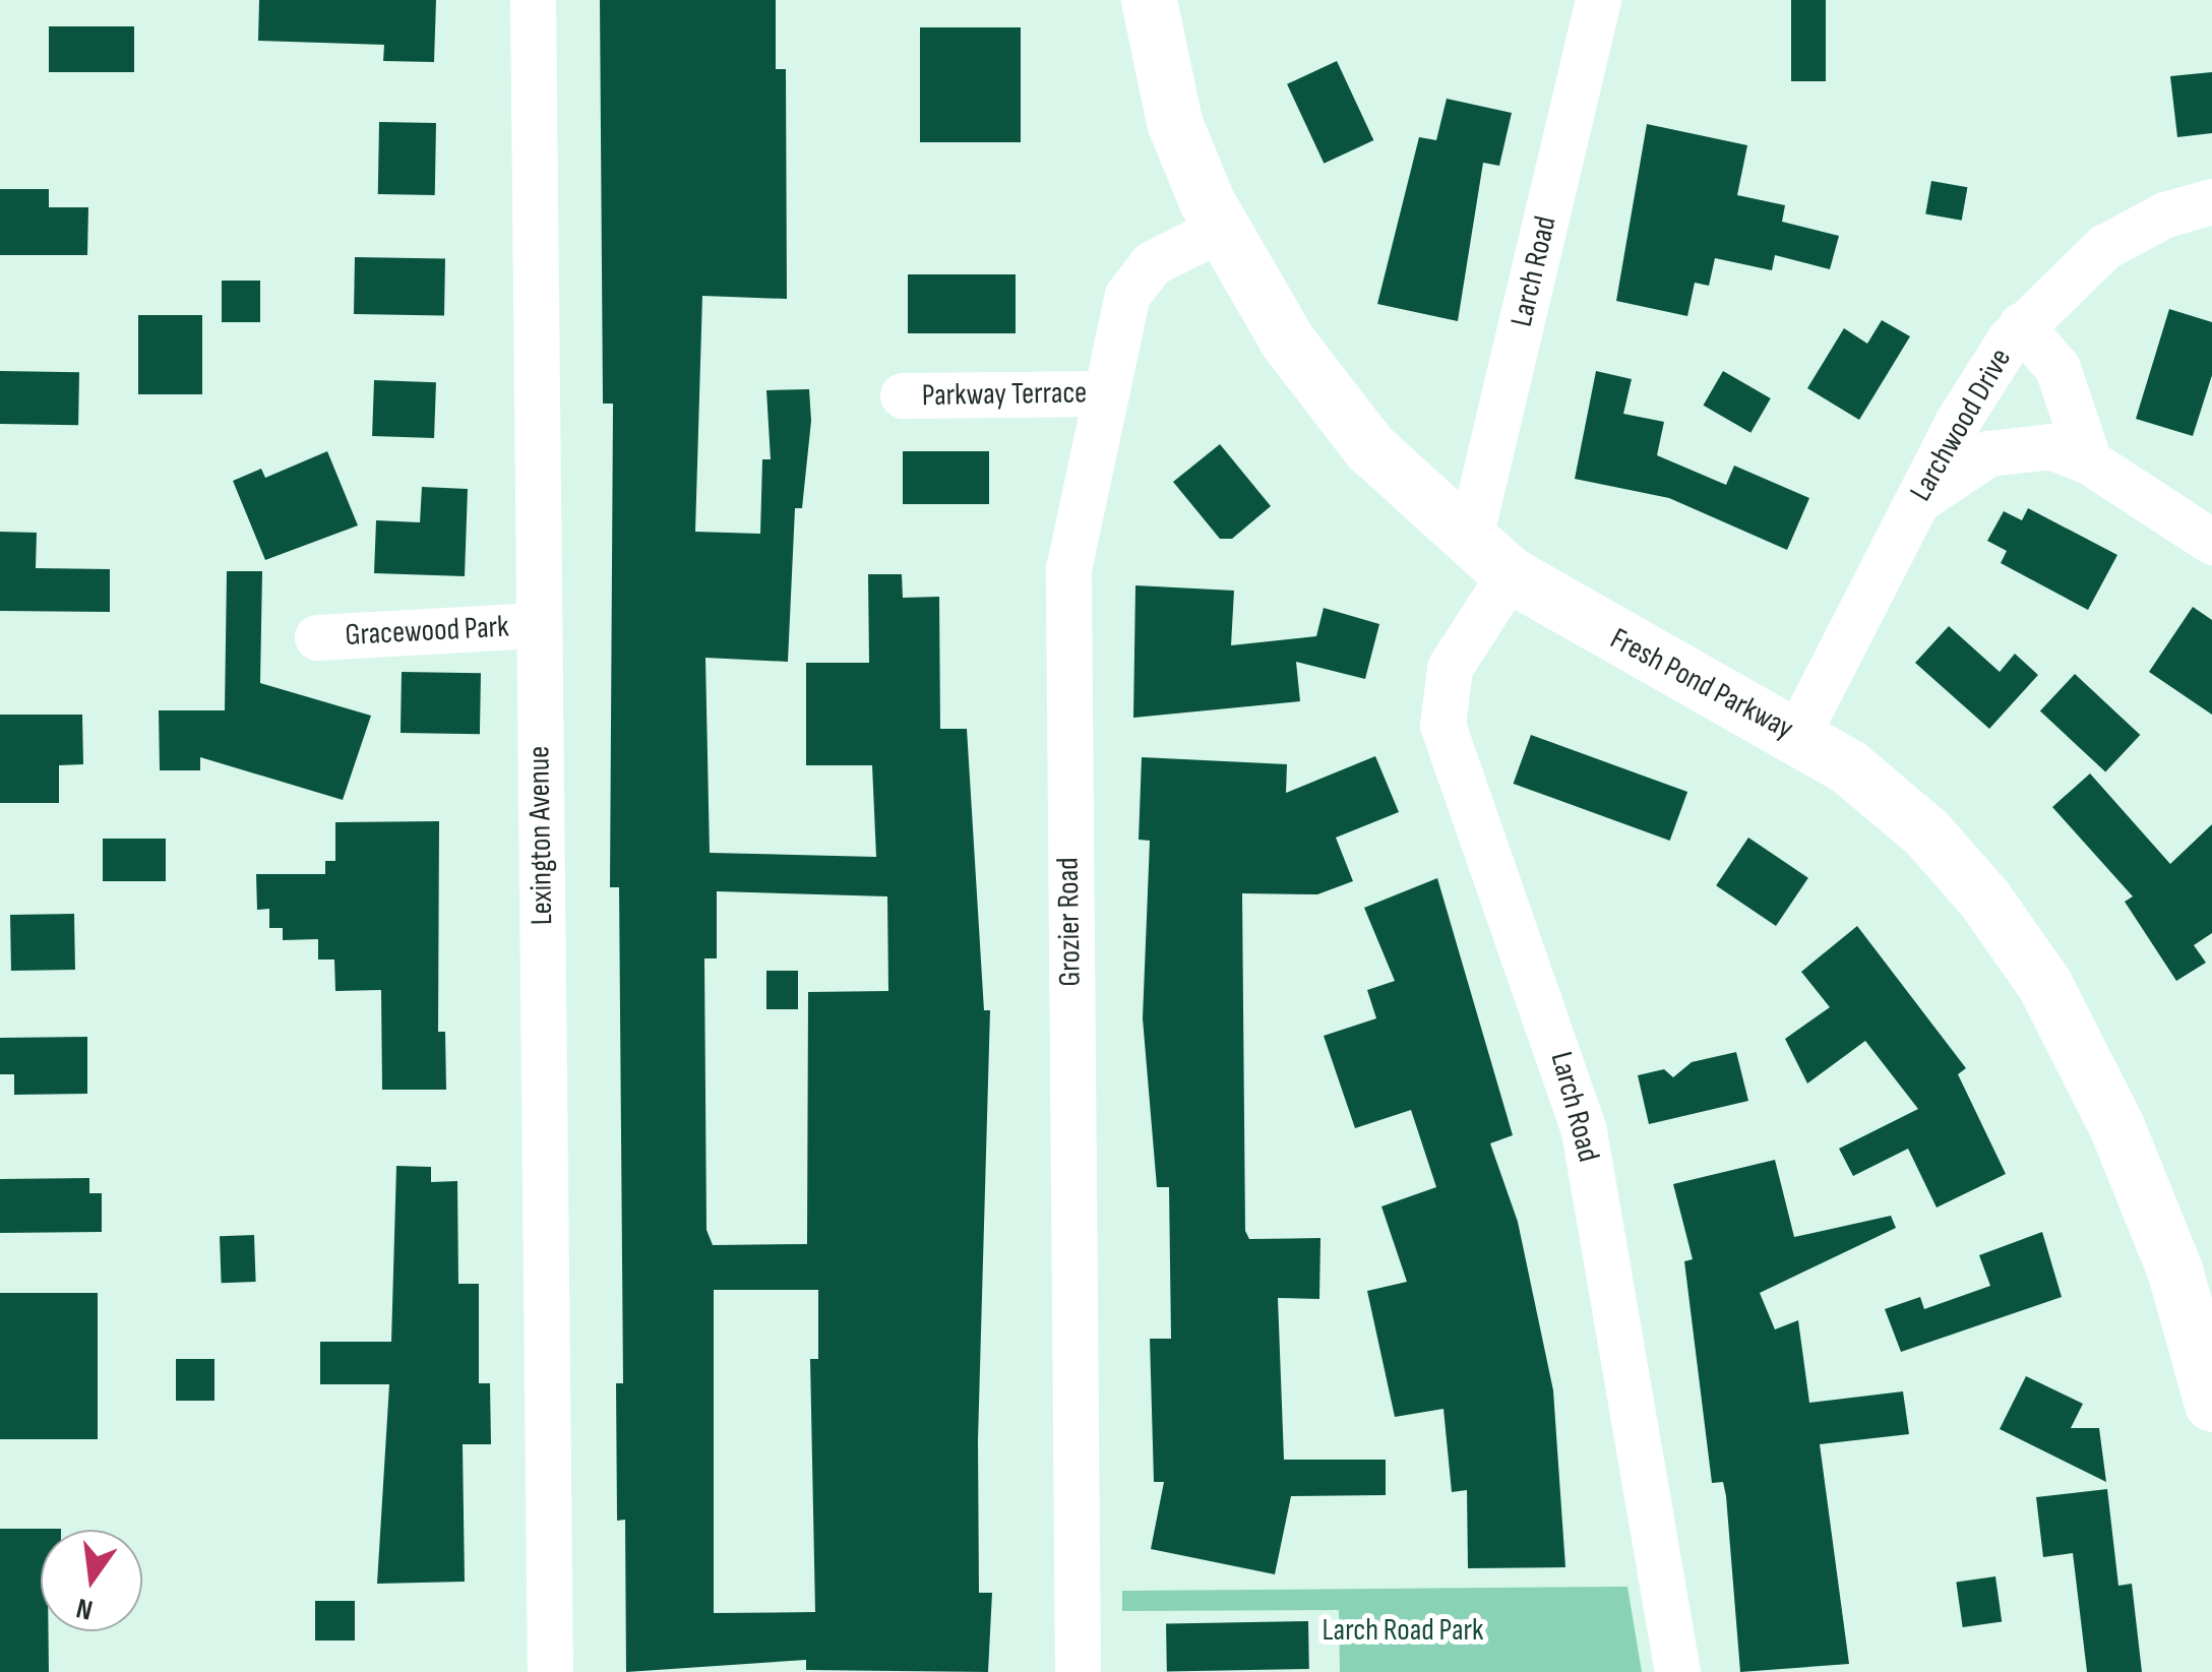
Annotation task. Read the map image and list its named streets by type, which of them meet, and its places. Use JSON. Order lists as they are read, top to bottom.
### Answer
{
  "streets": {
    "highway": ["Fresh Pond Parkway"],
    "street": [
      "Larch Road",
      "Parkway Terrace",
      "Larchwood Drive",
      "Gracewood Park",
      "Lexington Avenue",
      "Grozier Road"
    ]
  },
  "crossings": [
    ["Larch Road", "Fresh Pond Parkway"],
    ["Parkway Terrace", "Grozier Road"],
    ["Larchwood Drive", "Fresh Pond Parkway"],
    ["Gracewood Park", "Lexington Avenue"],
    ["Fresh Pond Parkway", "Grozier Road"]
  ],
  "parks": ["Larch Road Park"],
  "north": "bottom"
}
